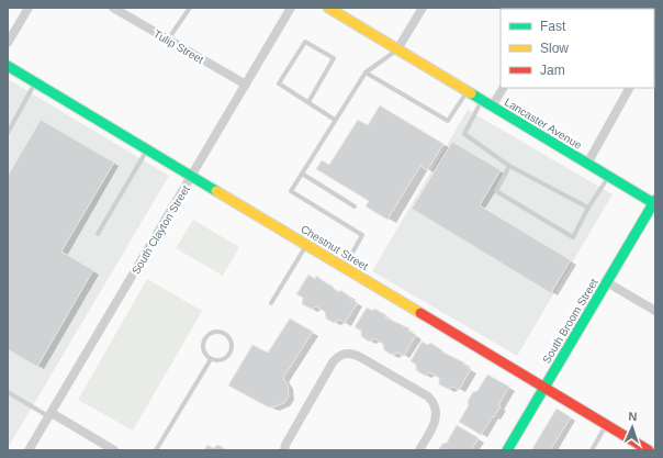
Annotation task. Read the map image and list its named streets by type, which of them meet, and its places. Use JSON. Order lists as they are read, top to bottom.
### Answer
{
  "streets": {
    "street": [
      "Tulip Street",
      "Lancaster Avenue",
      "South Clayton Street",
      "Chestnut Street",
      "South Broom Street"
    ]
  },
  "crossings": [
    ["Tulip Street", "South Clayton Street"],
    ["Lancaster Avenue", "South Broom Street"],
    ["South Clayton Street", "Chestnut Street"],
    ["Chestnut Street", "South Broom Street"]
  ],
  "legend": ["Fast", "Slow", "Jam"],
  "north": "top"
}
